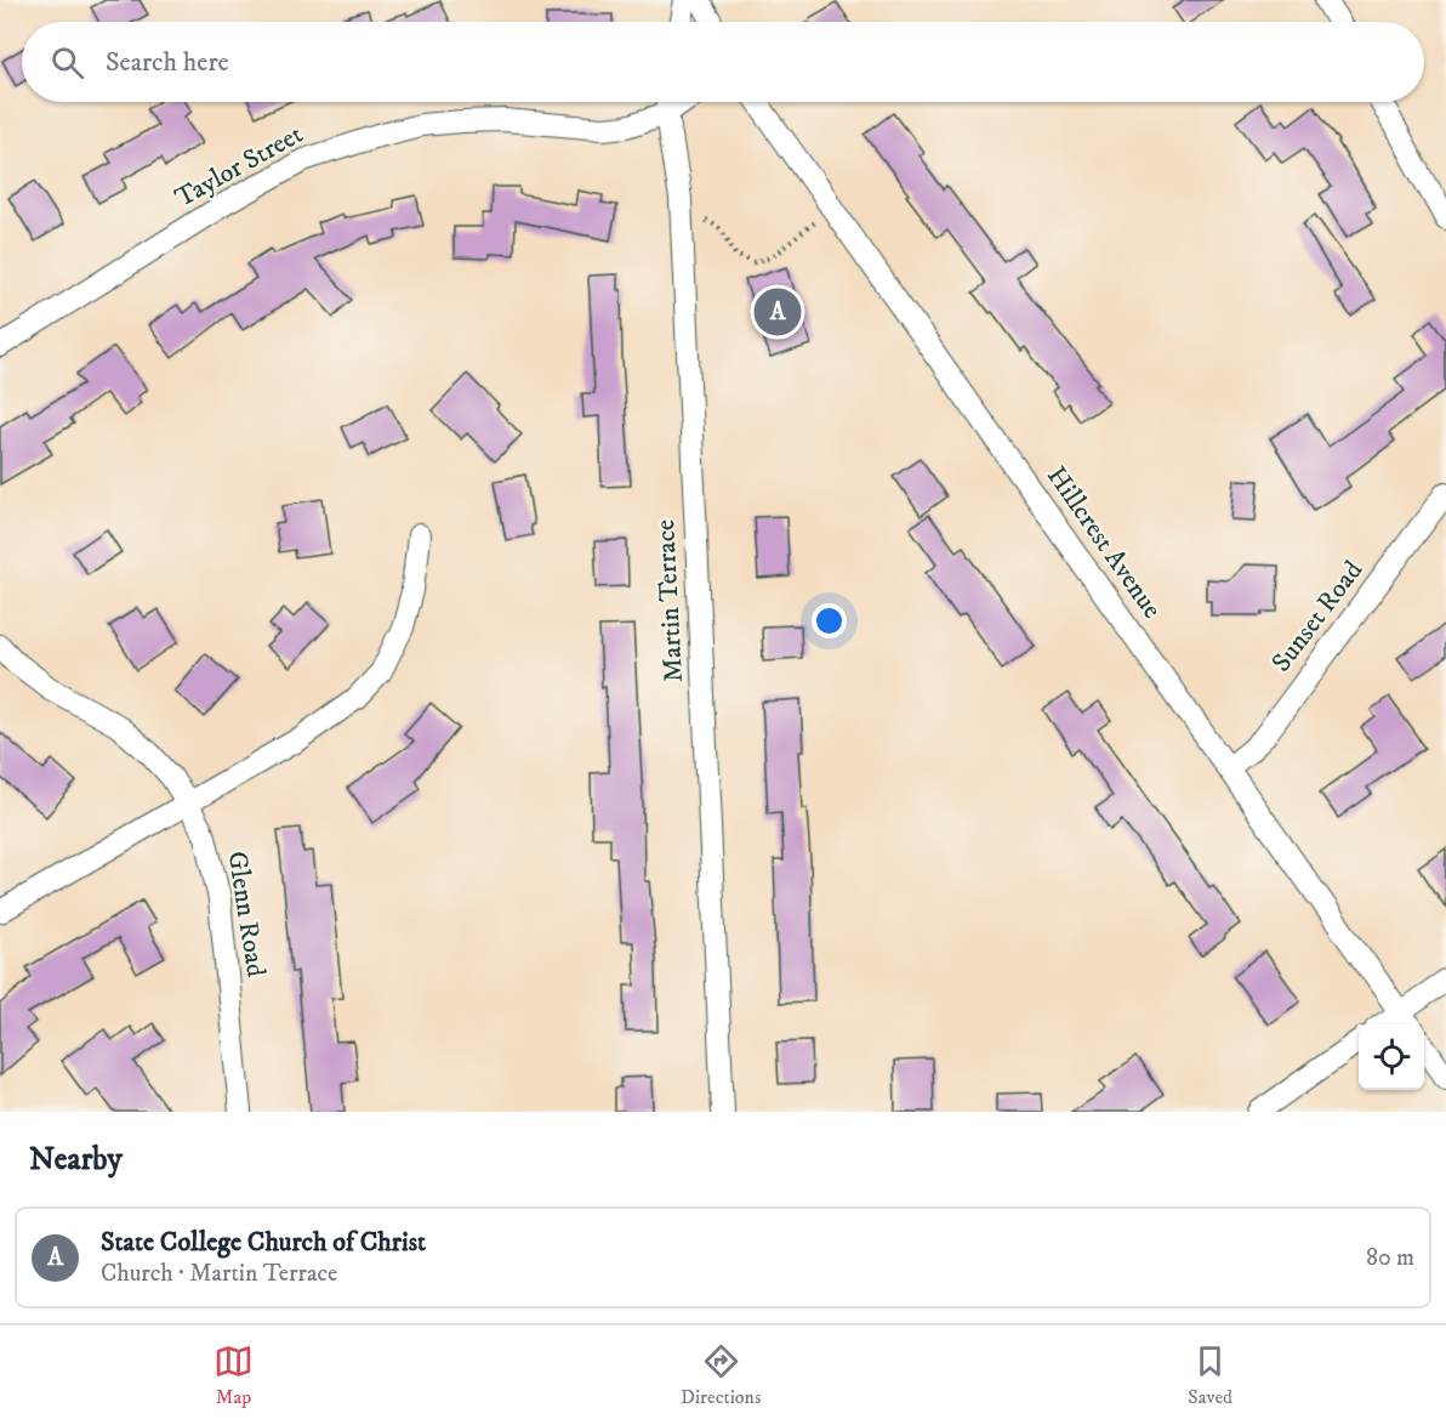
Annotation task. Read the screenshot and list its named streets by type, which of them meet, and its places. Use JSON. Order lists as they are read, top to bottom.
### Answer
{
  "streets": {
    "street": [
      "Taylor Street",
      "Hillcrest Avenue",
      "Martin Terrace",
      "Sunset Road",
      "Glenn Road"
    ]
  },
  "crossings": [
    ["Taylor Street", "Martin Terrace"],
    ["Hillcrest Avenue", "Sunset Road"]
  ],
  "page": {
    "search": "Search here",
    "pins": "A",
    "heading": "Nearby",
    "list": [
      {
        "mark": "A",
        "name": "State College Church of Christ",
        "note": "Church · Martin Terrace",
        "value": "80 m"
      }
    ],
    "nav": ["Map", "Directions", "Saved"]
  }
}
